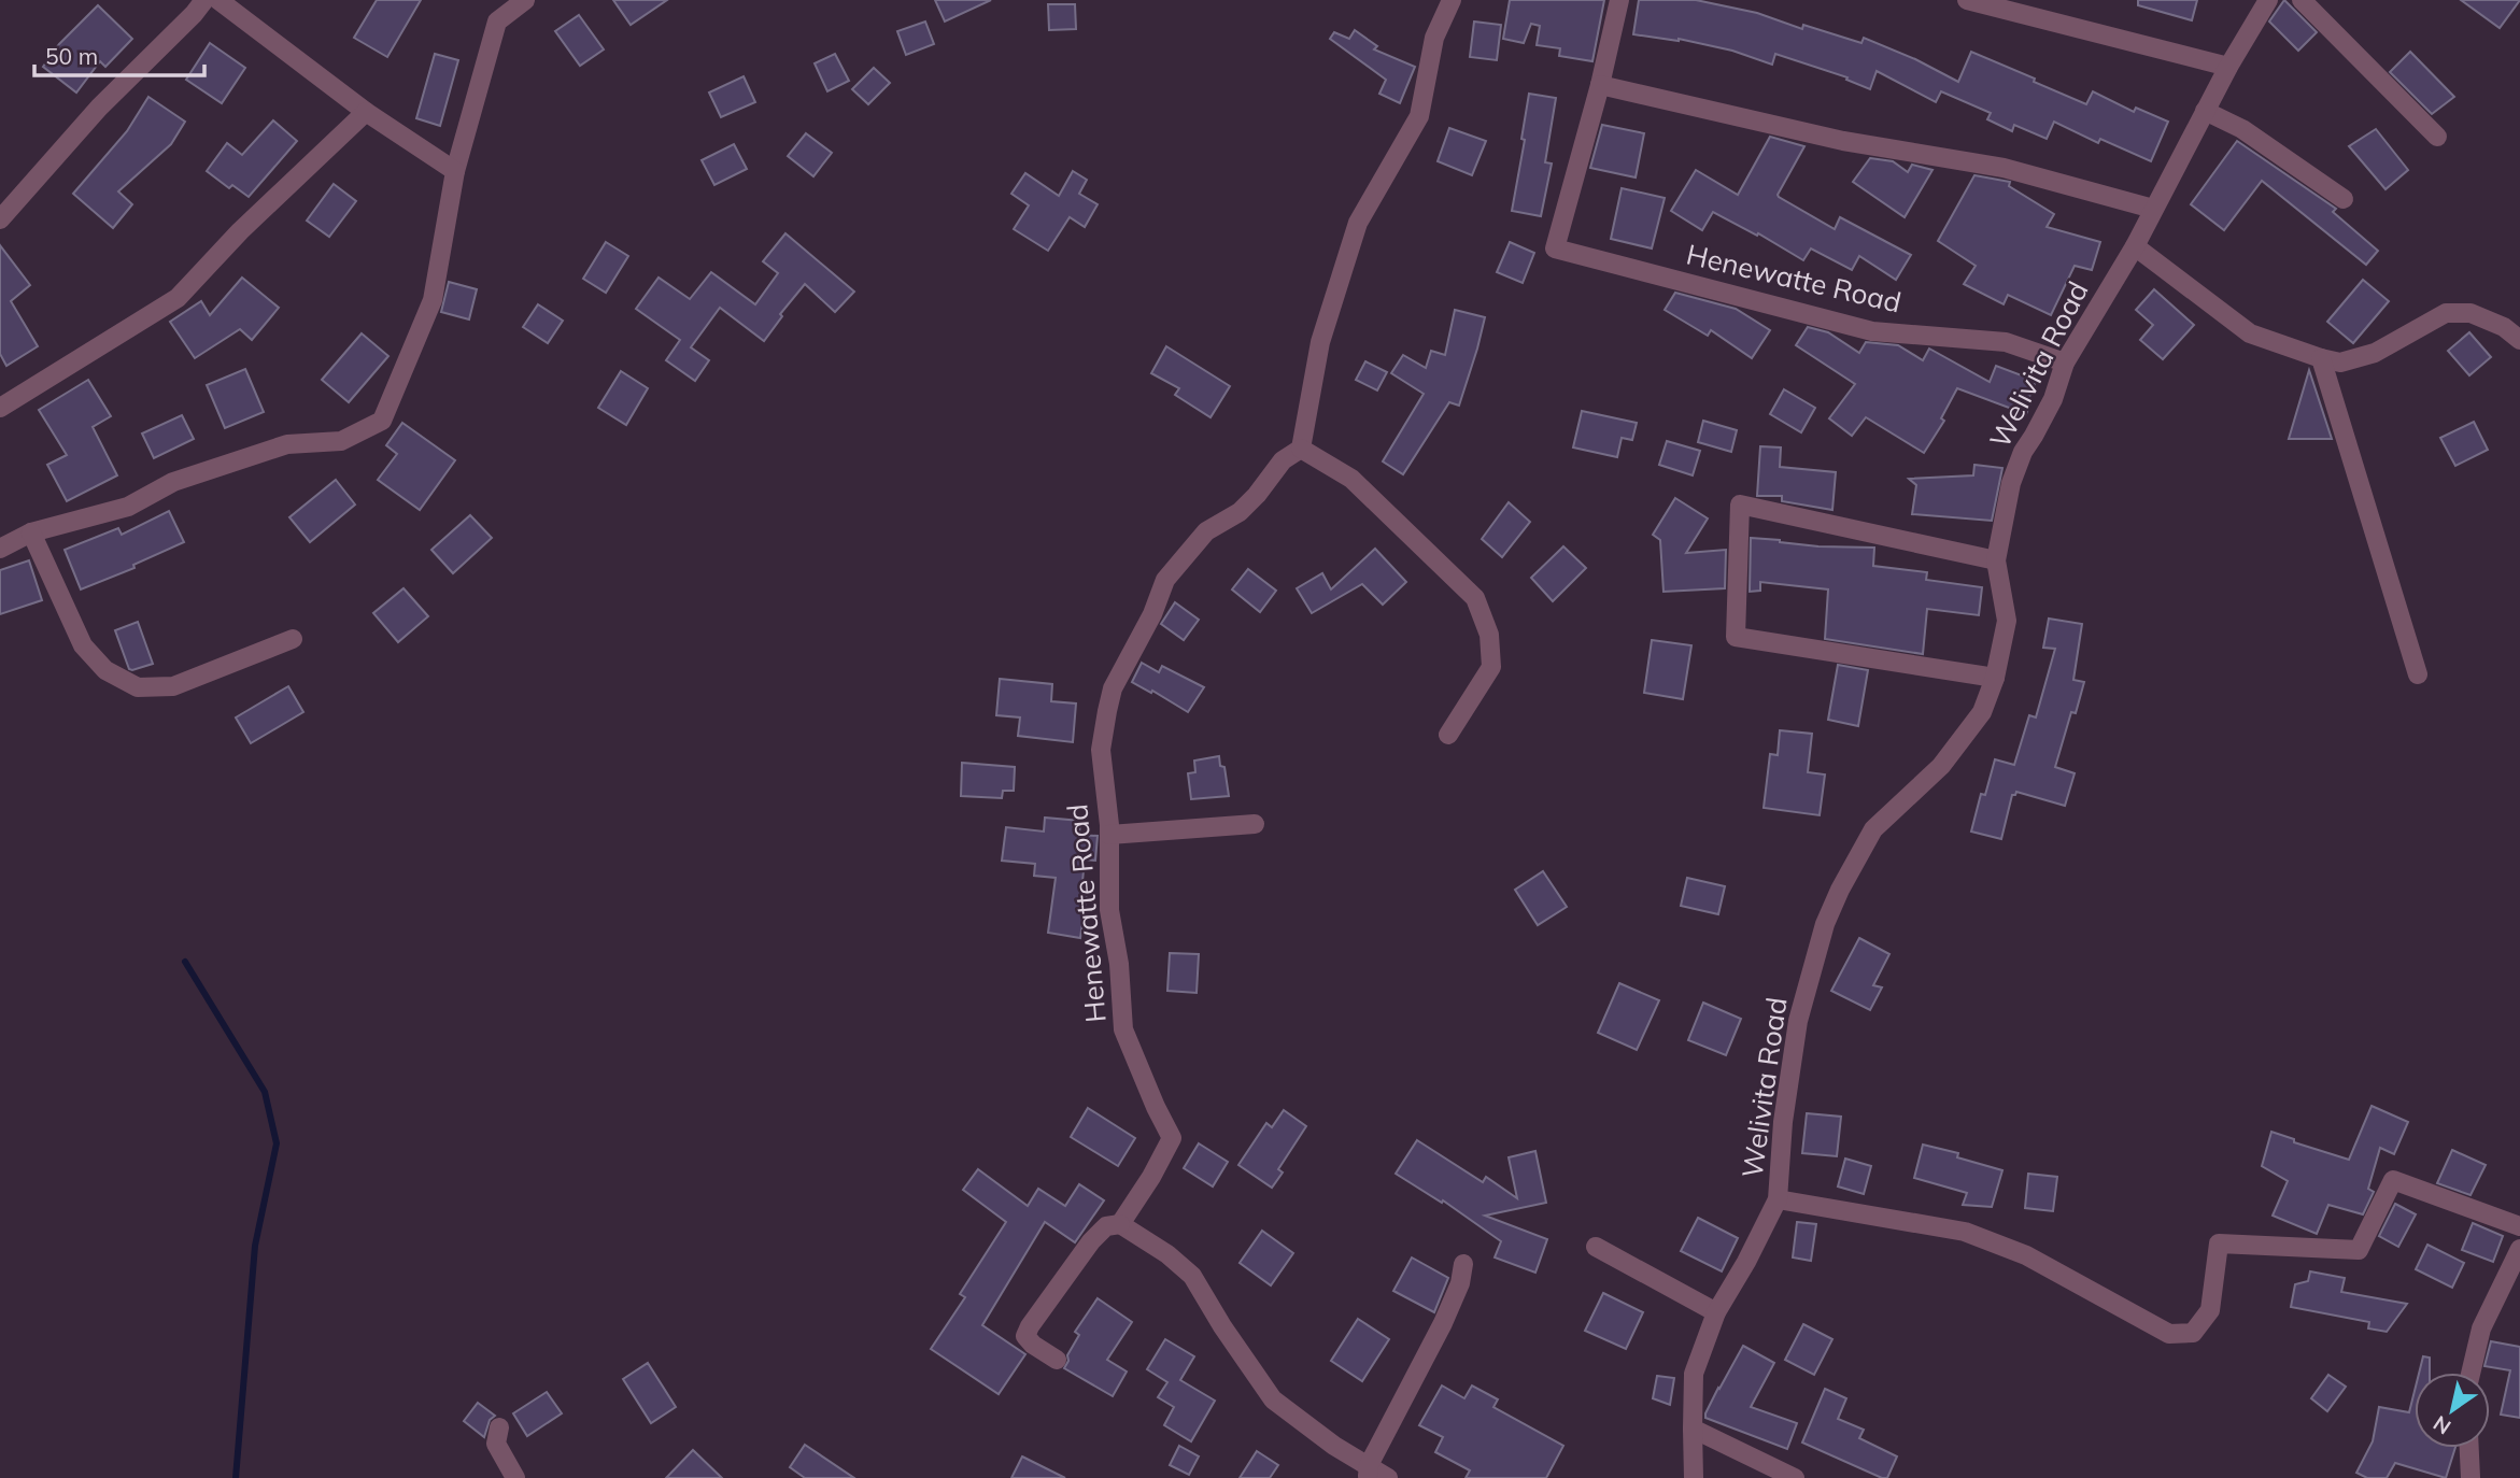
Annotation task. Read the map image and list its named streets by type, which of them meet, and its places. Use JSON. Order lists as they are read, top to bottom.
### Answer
{
  "streets": {
    "street": ["Henewatte Road", "Welivita Road"]
  },
  "crossings": [
    ["Henewatte Road", "Welivita Road"]
  ],
  "scale_bar": "50 m",
  "north": "bottom left"
}
